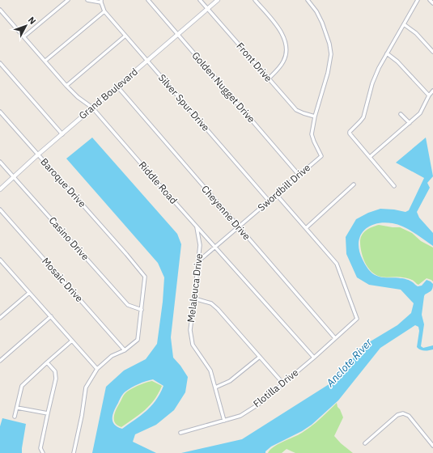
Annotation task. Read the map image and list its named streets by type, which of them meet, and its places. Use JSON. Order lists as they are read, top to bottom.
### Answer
{
  "streets": {
    "street": [
      "Front Drive",
      "Golden Nugget Drive",
      "Grand Boulevard",
      "Silver Spur Drive",
      "Baroque Drive",
      "Riddle Road",
      "Swordbill Drive",
      "Cheyenne Drive",
      "Casino Drive",
      "Mosaic Drive",
      "Melaleuca Drive",
      "Flotilla Drive"
    ]
  },
  "crossings": [
    ["Front Drive", "Grand Boulevard"],
    ["Front Drive", "Swordbill Drive"],
    ["Golden Nugget Drive", "Grand Boulevard"],
    ["Golden Nugget Drive", "Swordbill Drive"],
    ["Grand Boulevard", "Silver Spur Drive"],
    ["Grand Boulevard", "Baroque Drive"],
    ["Grand Boulevard", "Riddle Road"],
    ["Grand Boulevard", "Cheyenne Drive"],
    ["Grand Boulevard", "Casino Drive"],
    ["Silver Spur Drive", "Swordbill Drive"],
    ["Baroque Drive", "Casino Drive"],
    ["Baroque Drive", "Mosaic Drive"],
    ["Riddle Road", "Swordbill Drive"],
    ["Riddle Road", "Melaleuca Drive"],
    ["Riddle Road", "Flotilla Drive"],
    ["Swordbill Drive", "Cheyenne Drive"],
    ["Swordbill Drive", "Melaleuca Drive"],
    ["Cheyenne Drive", "Flotilla Drive"],
    ["Melaleuca Drive", "Flotilla Drive"]
  ],
  "water": ["Anclote River"],
  "north": "top right"
}
